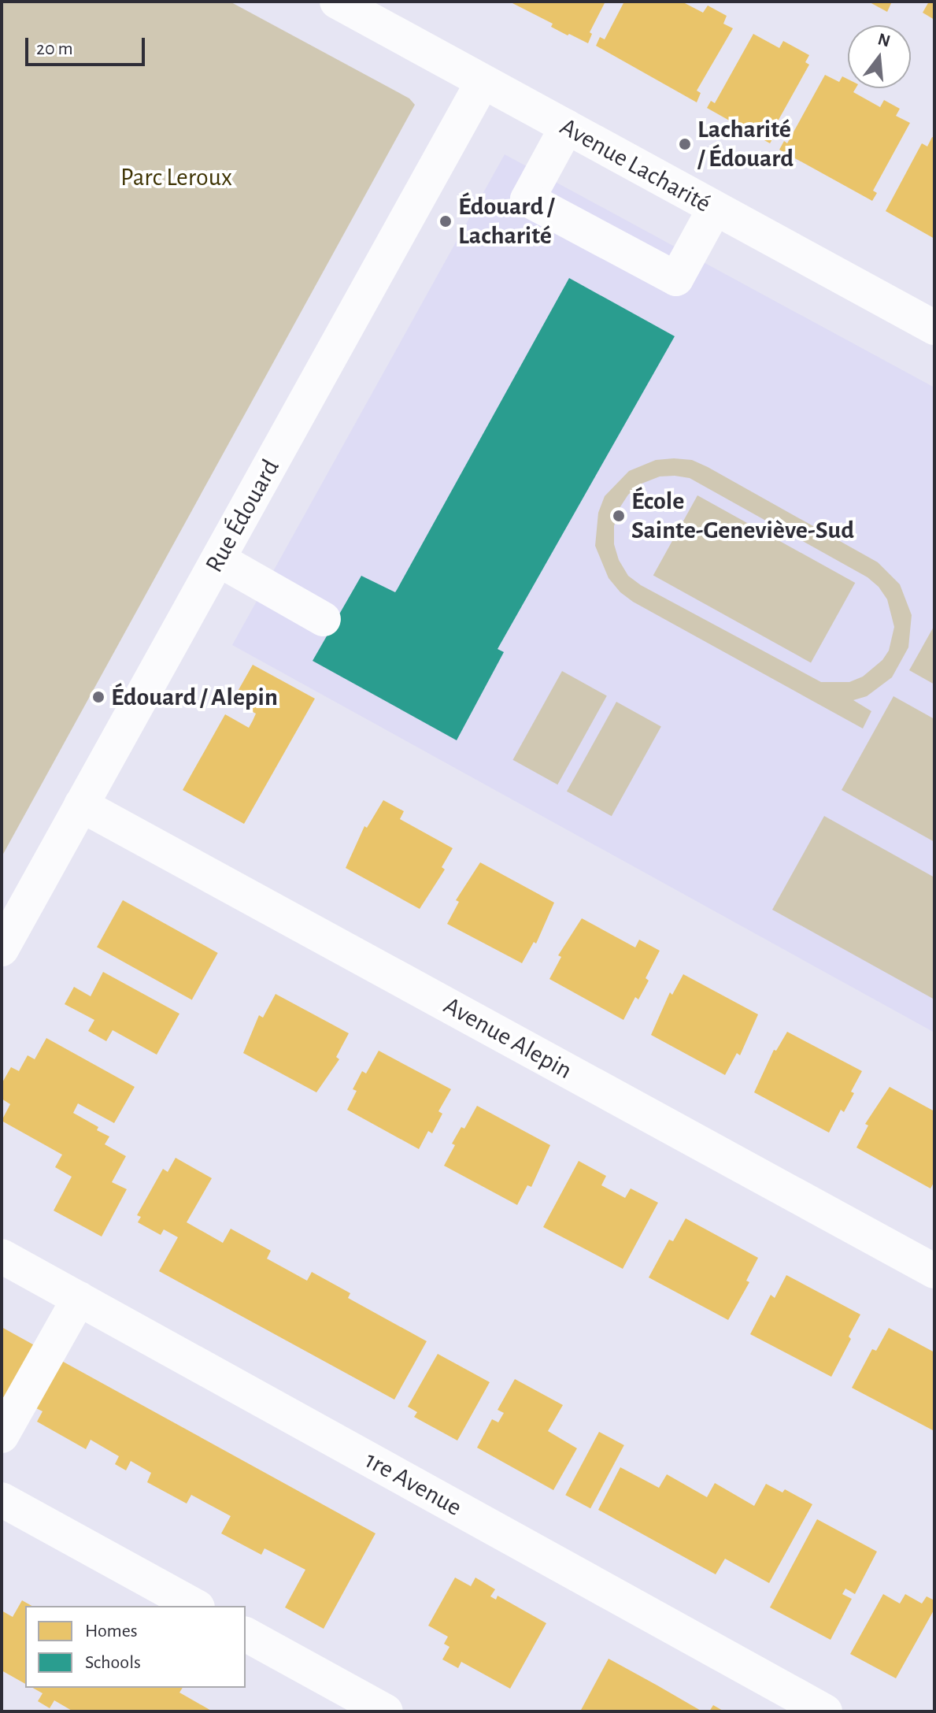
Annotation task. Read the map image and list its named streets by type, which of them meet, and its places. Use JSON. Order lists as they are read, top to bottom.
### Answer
{
  "streets": {
    "street": [
      "Avenue Lacharité",
      "Rue Édouard",
      "Avenue Alepin",
      "1re Avenue"
    ]
  },
  "crossings": [
    ["Avenue Lacharité", "Rue Édouard"],
    ["Rue Édouard", "Avenue Alepin"]
  ],
  "parks": ["Parc Leroux"],
  "places": [
    "Lacharité / Édouard",
    "Édouard / Lacharité",
    "École Sainte-Geneviève-Sud",
    "Édouard / Alepin"
  ],
  "legend": ["Homes", "Schools"],
  "scale_bar": "20 m",
  "north": "top"
}
